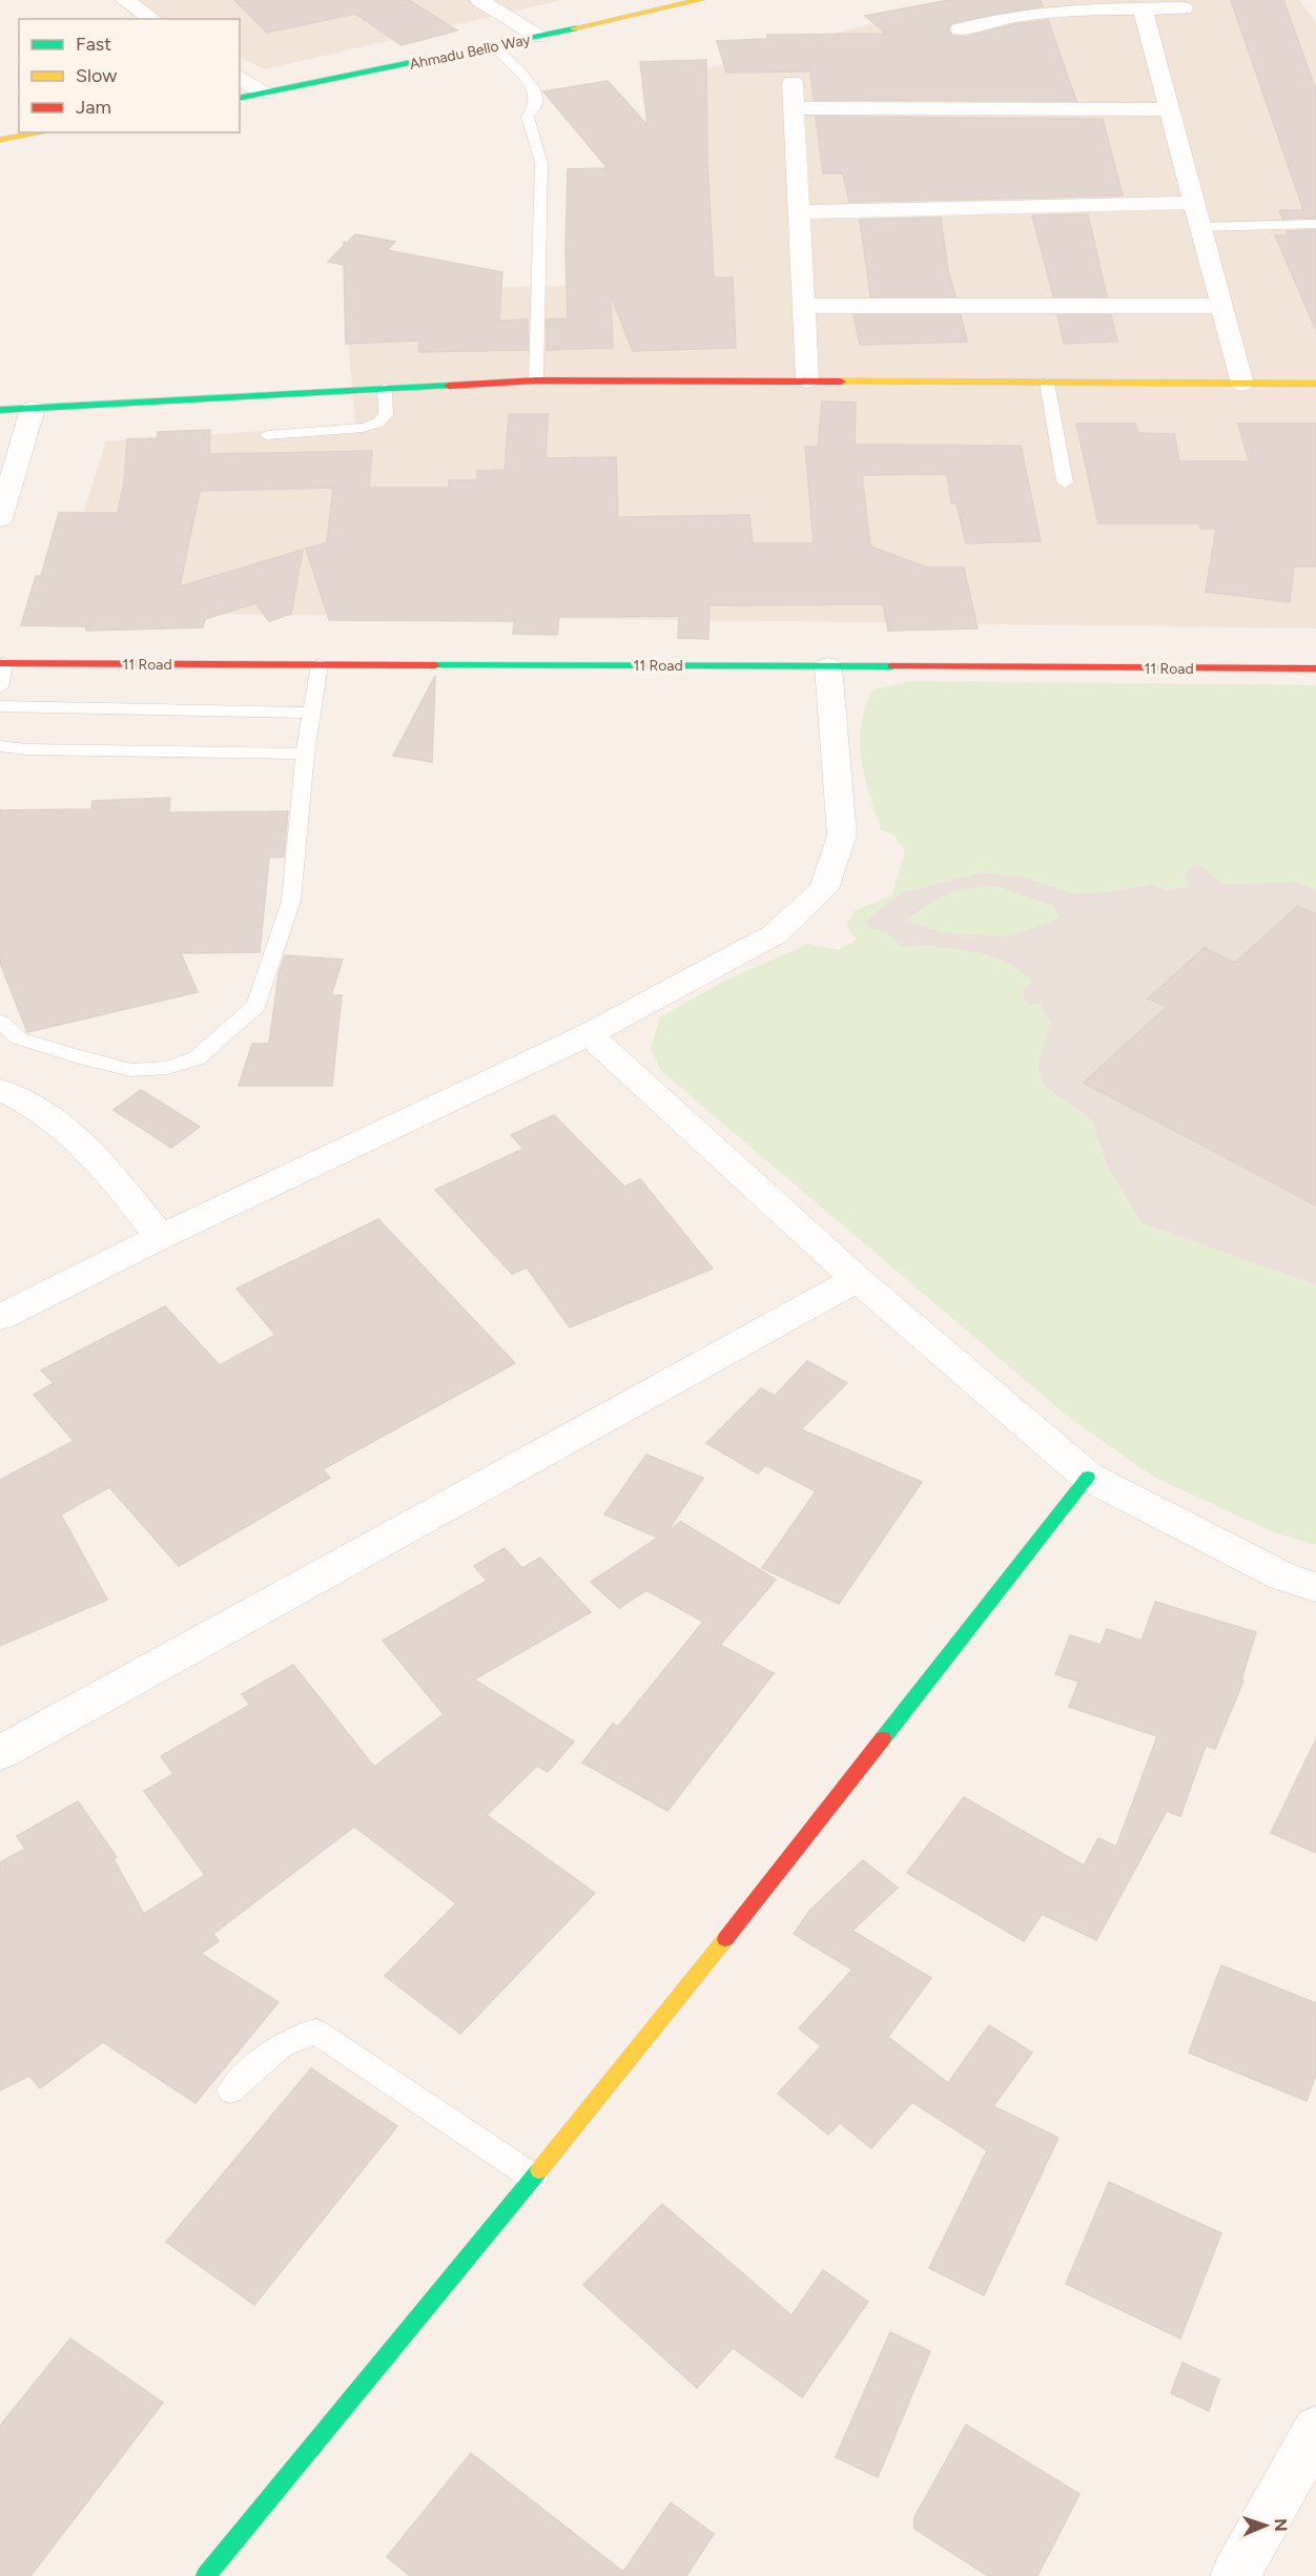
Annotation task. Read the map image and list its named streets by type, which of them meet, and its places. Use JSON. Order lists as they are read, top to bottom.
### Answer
{
  "streets": {
    "street": ["Ahmadu Bello Way", "11 Road"]
  },
  "legend": ["Fast", "Slow", "Jam"],
  "north": "right"
}
